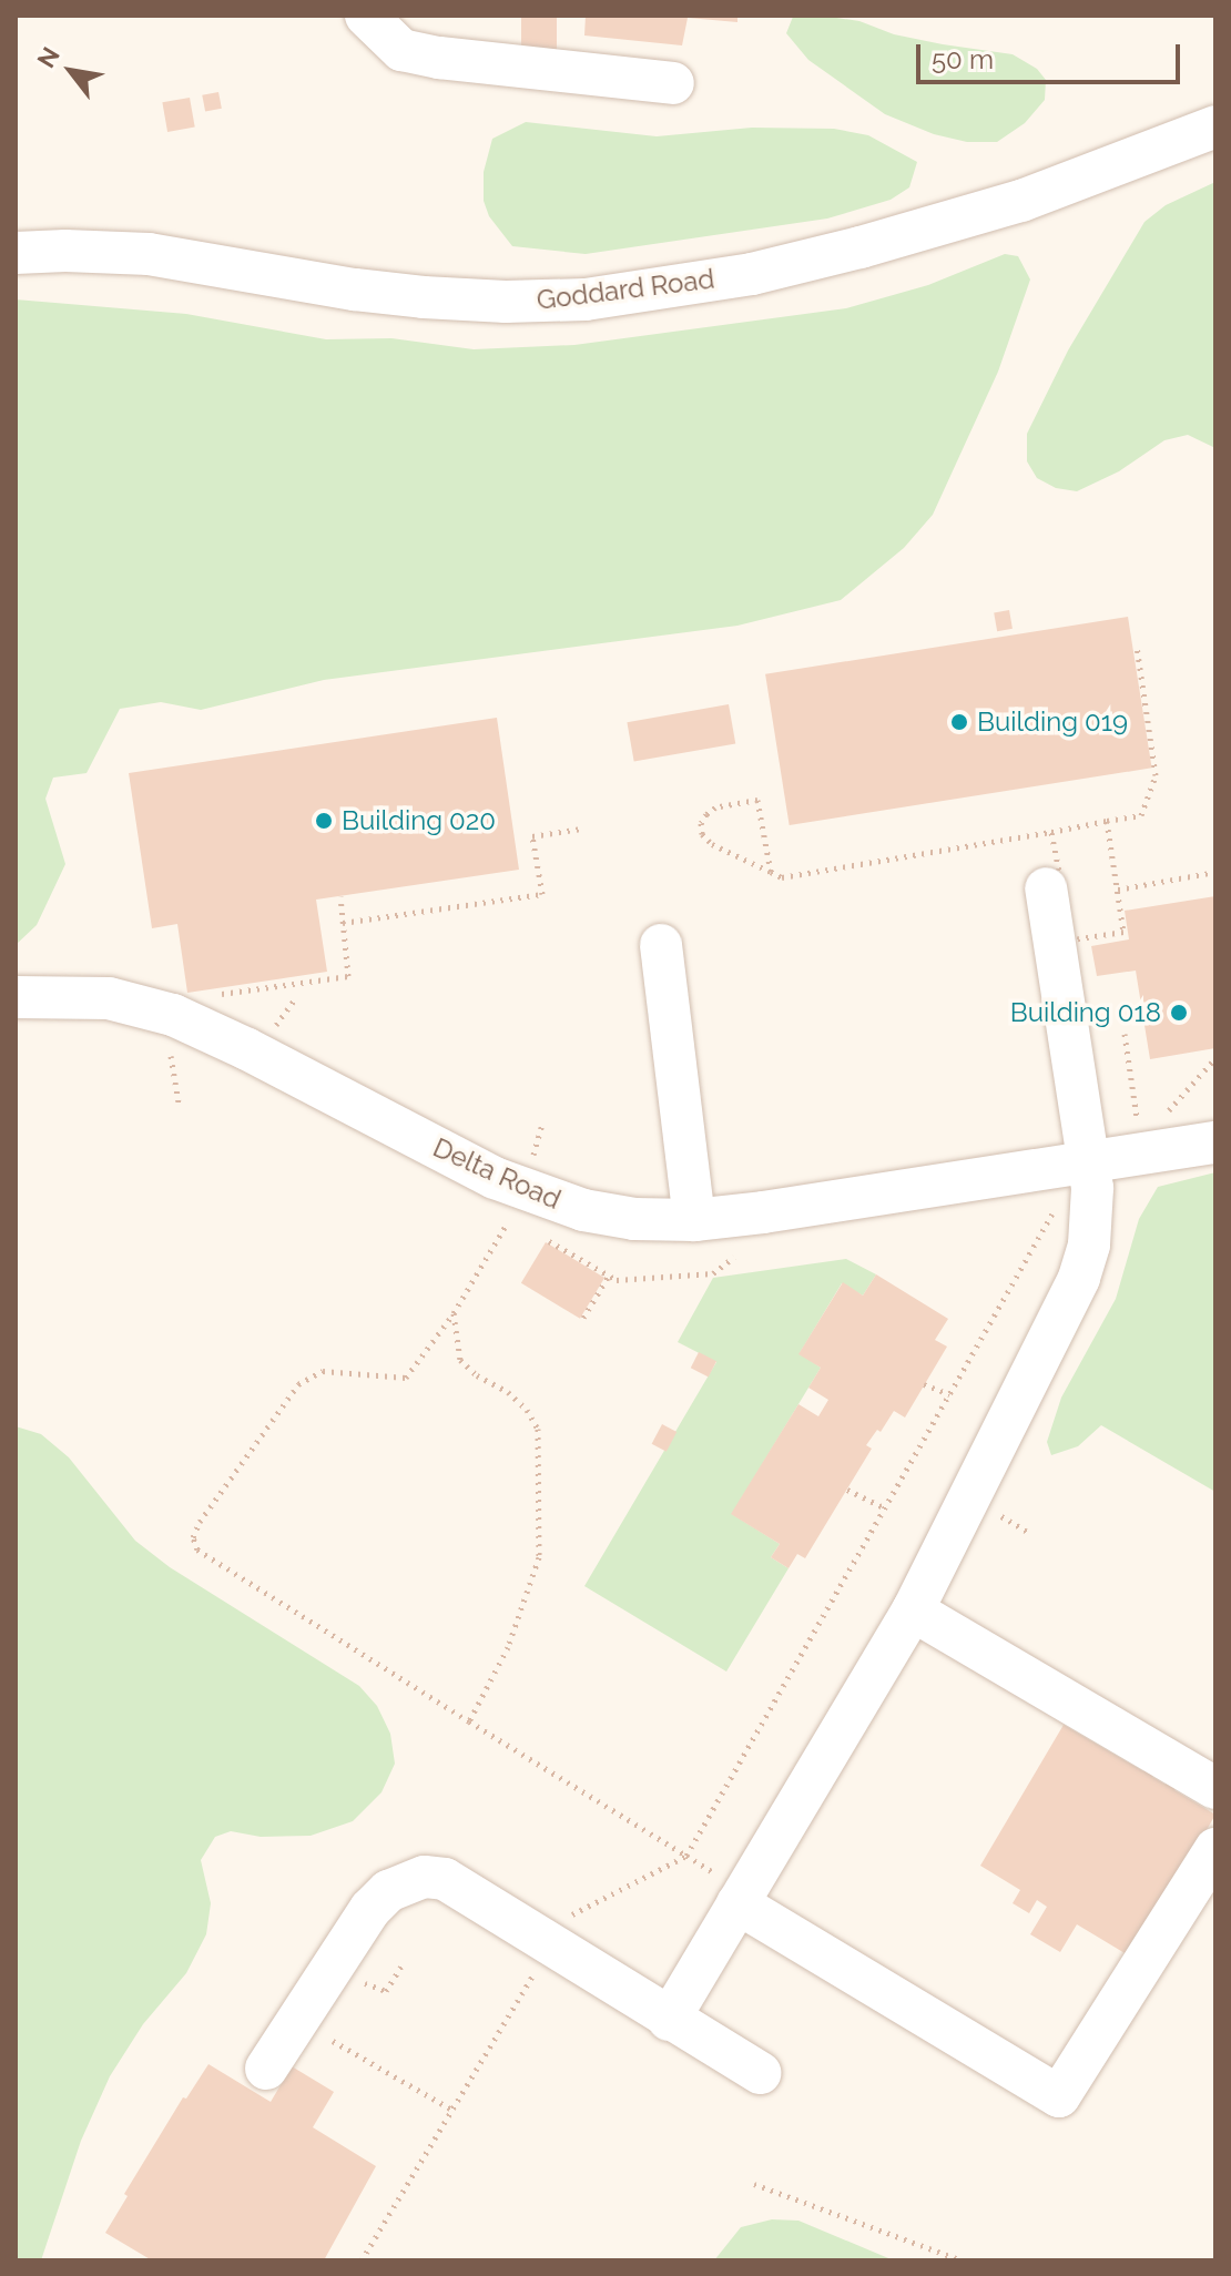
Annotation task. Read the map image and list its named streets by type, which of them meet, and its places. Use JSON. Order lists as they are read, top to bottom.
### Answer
{
  "streets": {
    "street": ["Goddard Road", "Delta Road"]
  },
  "places": ["Building 019", "Building 020", "Building 018"],
  "scale_bar": "50 m",
  "north": "top left"
}
